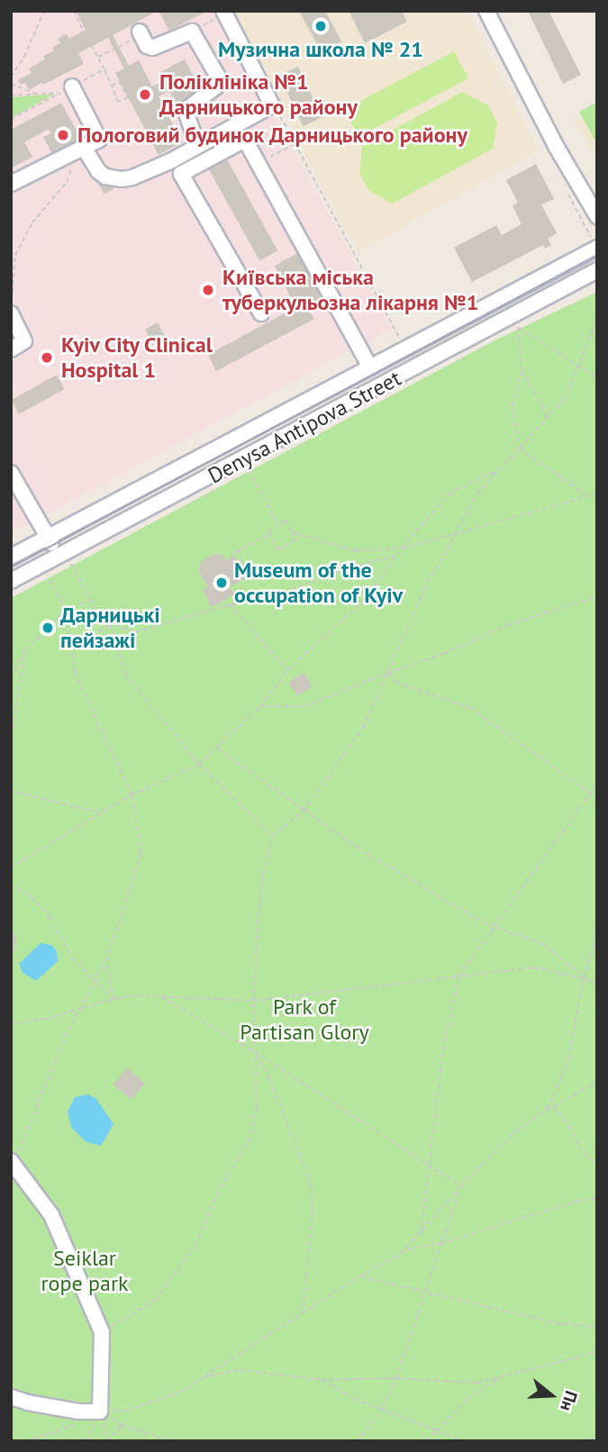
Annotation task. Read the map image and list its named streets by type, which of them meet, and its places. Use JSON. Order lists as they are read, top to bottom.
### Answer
{
  "streets": {
    "street": ["Denysa Antipova Street"]
  },
  "parks": ["Park of Partisan Glory", "Seiklar rope park"],
  "places": [
    "Музична школа № 21",
    "Поліклініка №1 Дарницького району",
    "Пологовий будинок Дарницького району",
    "Київська міська туберкульозна лікарня №1",
    "Kyiv City Clinical Hospital 1",
    "Museum of the occupation of Kyiv",
    "Дарницькі пейзажі"
  ],
  "north": "right"
}
